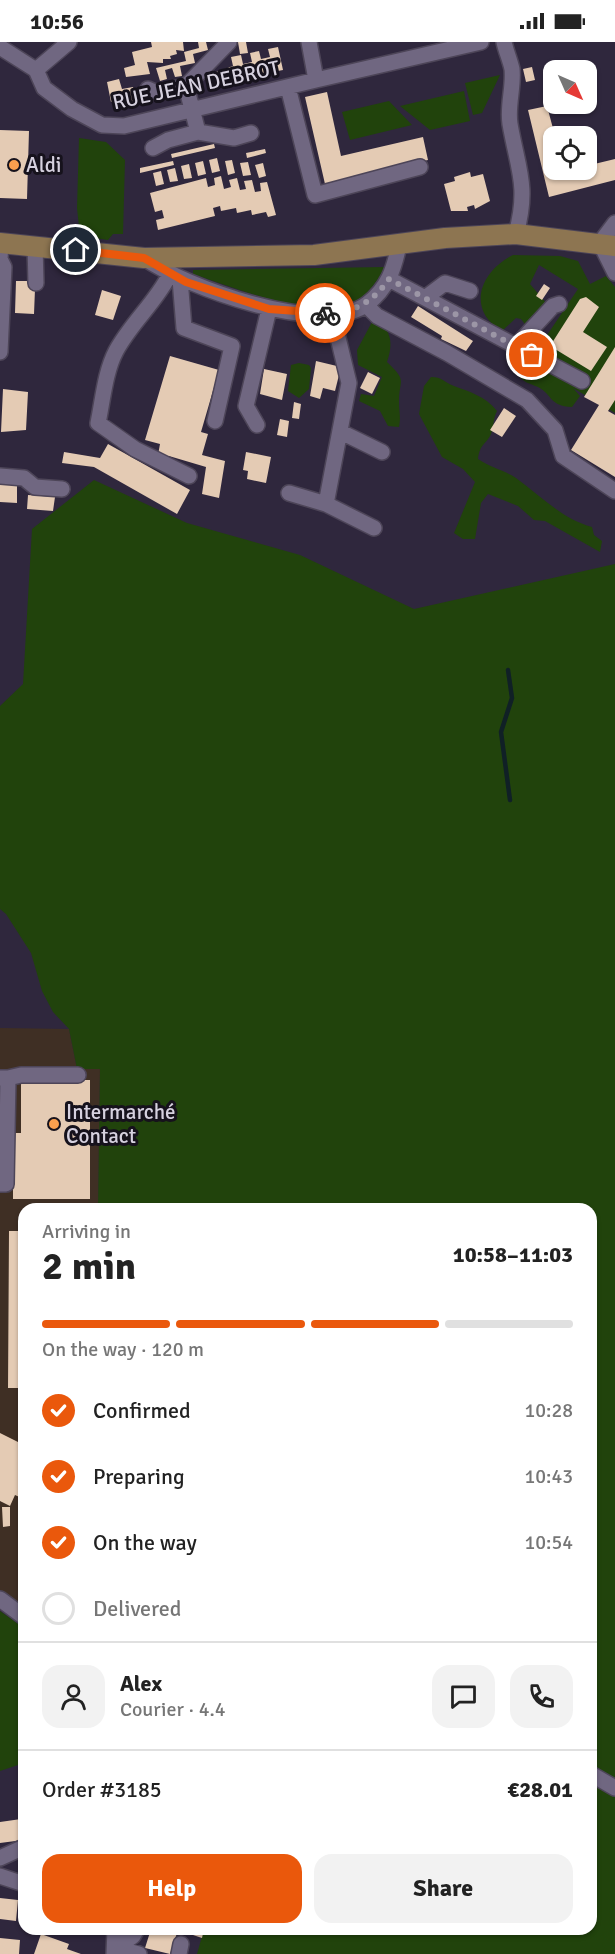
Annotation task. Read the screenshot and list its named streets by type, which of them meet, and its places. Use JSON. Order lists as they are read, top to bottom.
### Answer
{
  "streets": {
    "street": ["RUE JEAN DEBROT"]
  },
  "places": ["Aldi", "Intermarché Contact"],
  "north": "bottom right",
  "page": {
    "status": "10:56",
    "heading": ["2 min", "Arriving in", "10:58–11:03"],
    "panel": [
      "Alex",
      "Courier · 4.4",
      "Order #3185",
      "€28.01"
    ],
    "bar": "On the way · 120 m",
    "list": [
      ["Confirmed", "10:28"],
      ["Preparing", "10:43"],
      ["On the way", "10:54"],
      "Delivered"
    ],
    "buttons": ["Help", "Share"]
  }
}
